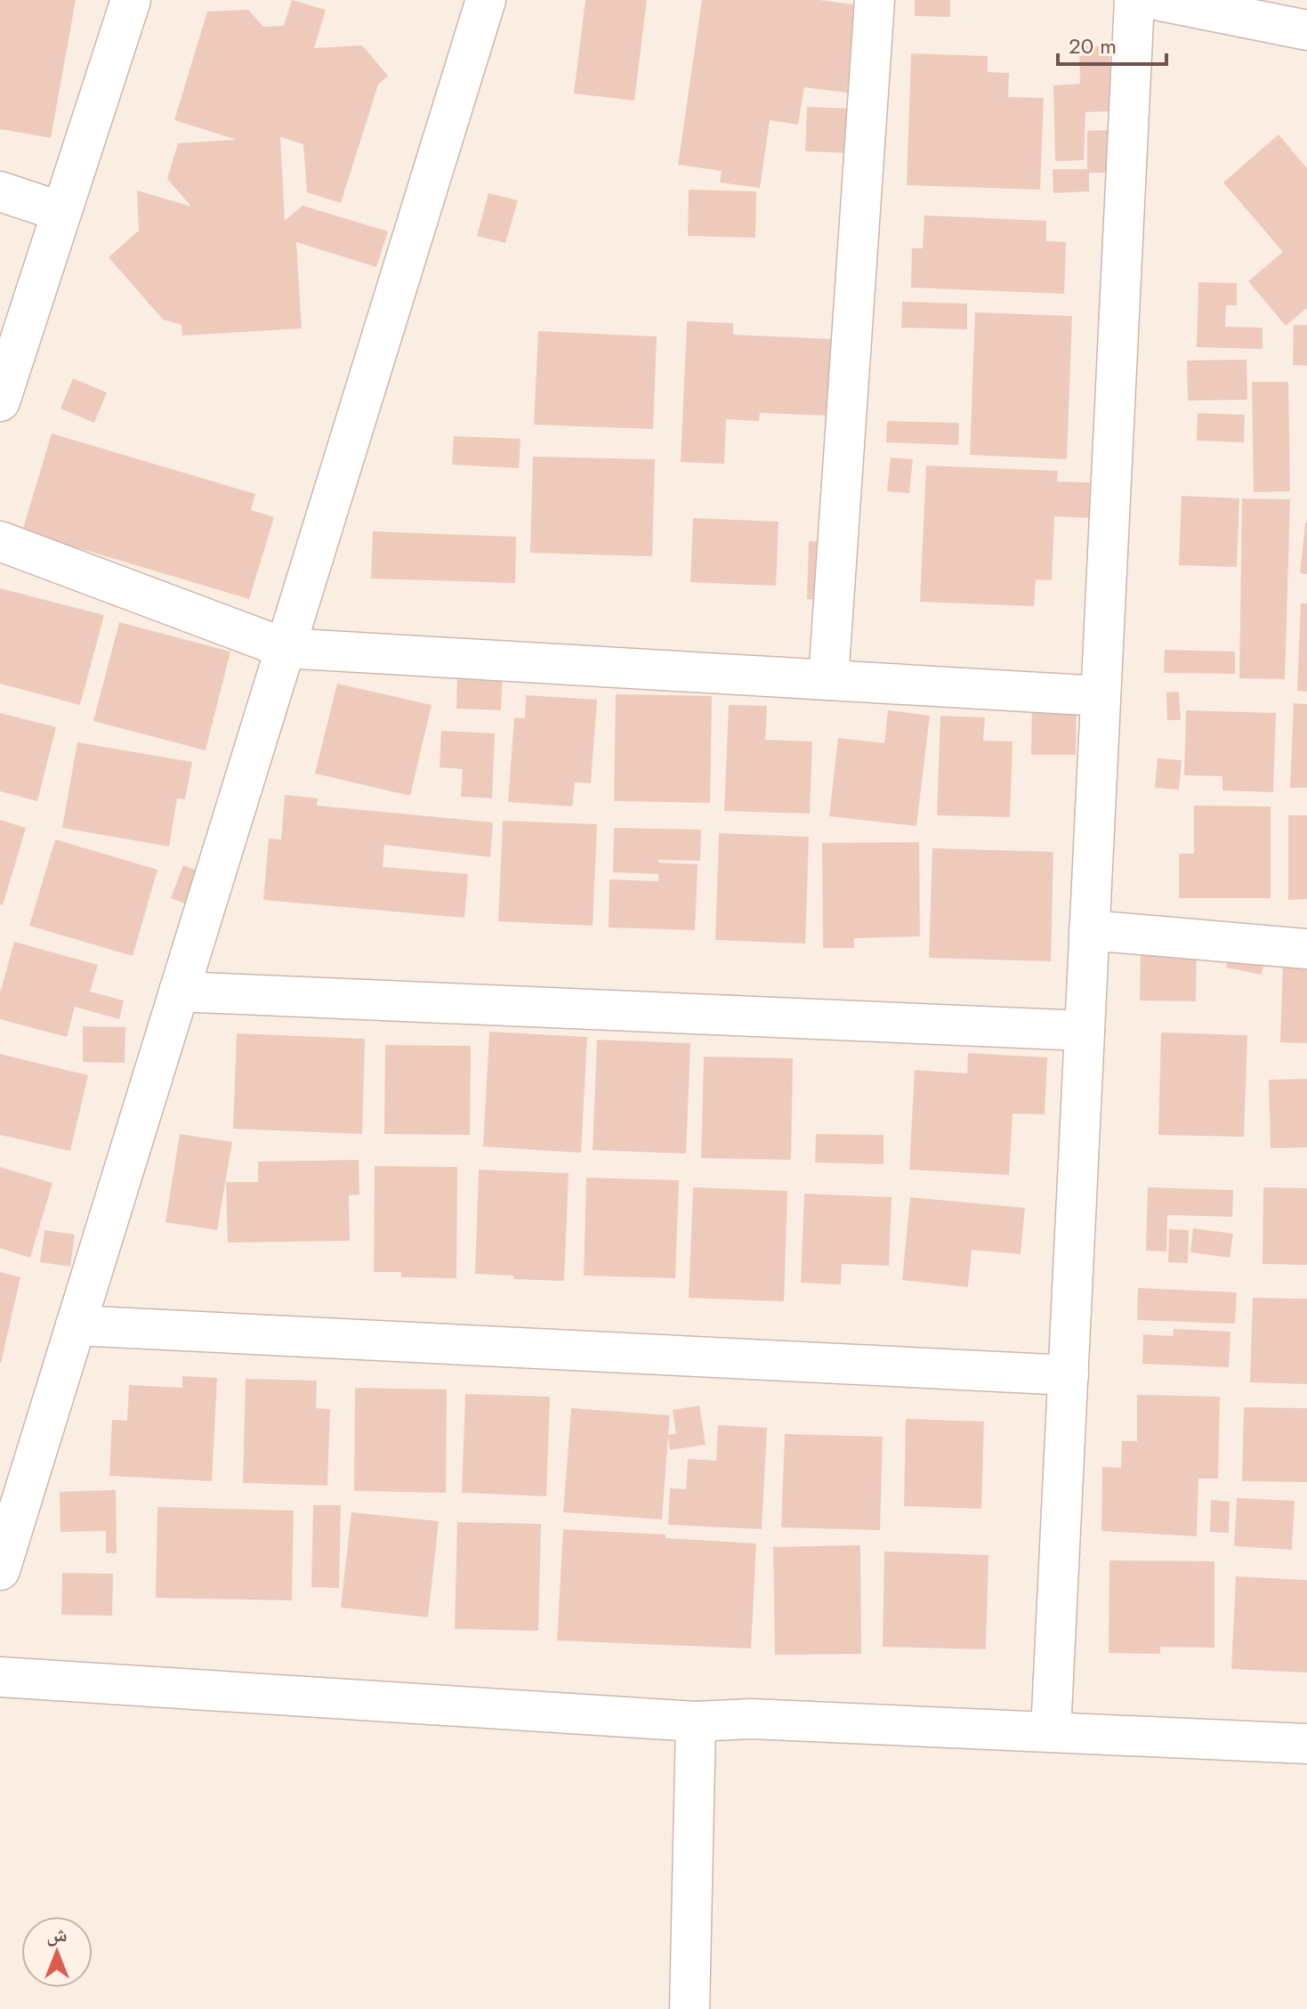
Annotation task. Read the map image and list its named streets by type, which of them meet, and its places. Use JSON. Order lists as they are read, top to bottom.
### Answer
{
  "scale_bar": "20 m",
  "north": "top"
}
